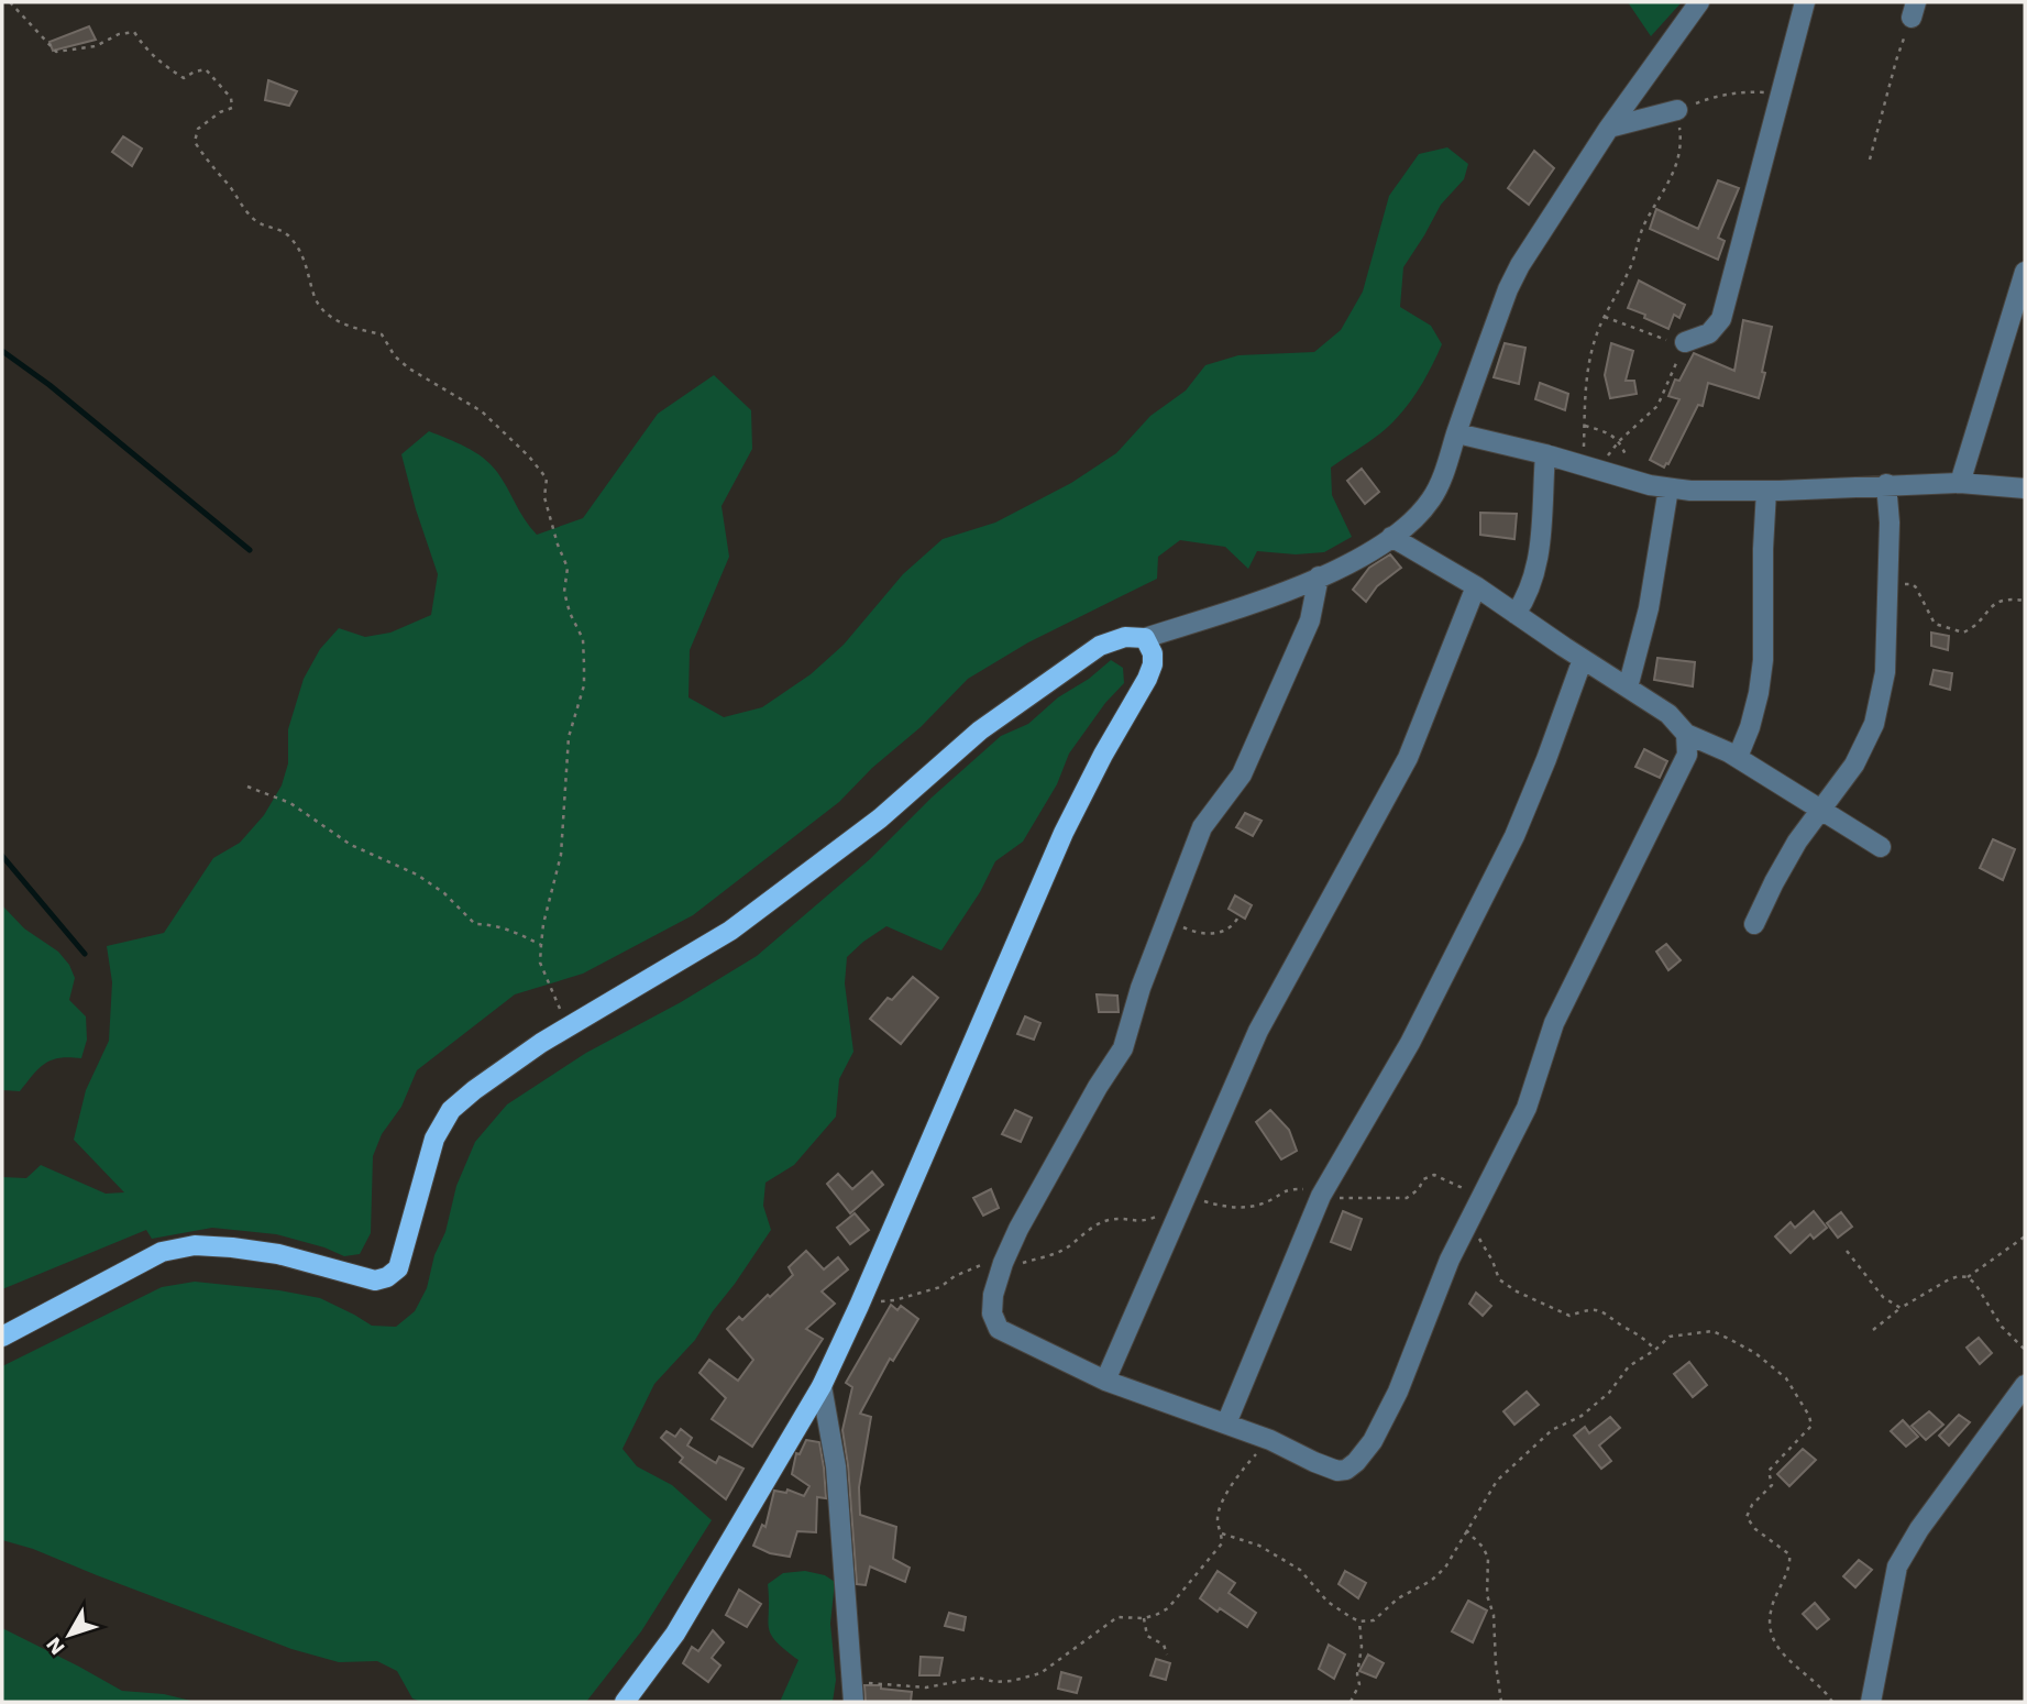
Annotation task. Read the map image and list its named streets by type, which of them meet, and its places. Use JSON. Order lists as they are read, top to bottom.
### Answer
{
  "north": "bottom left"
}
